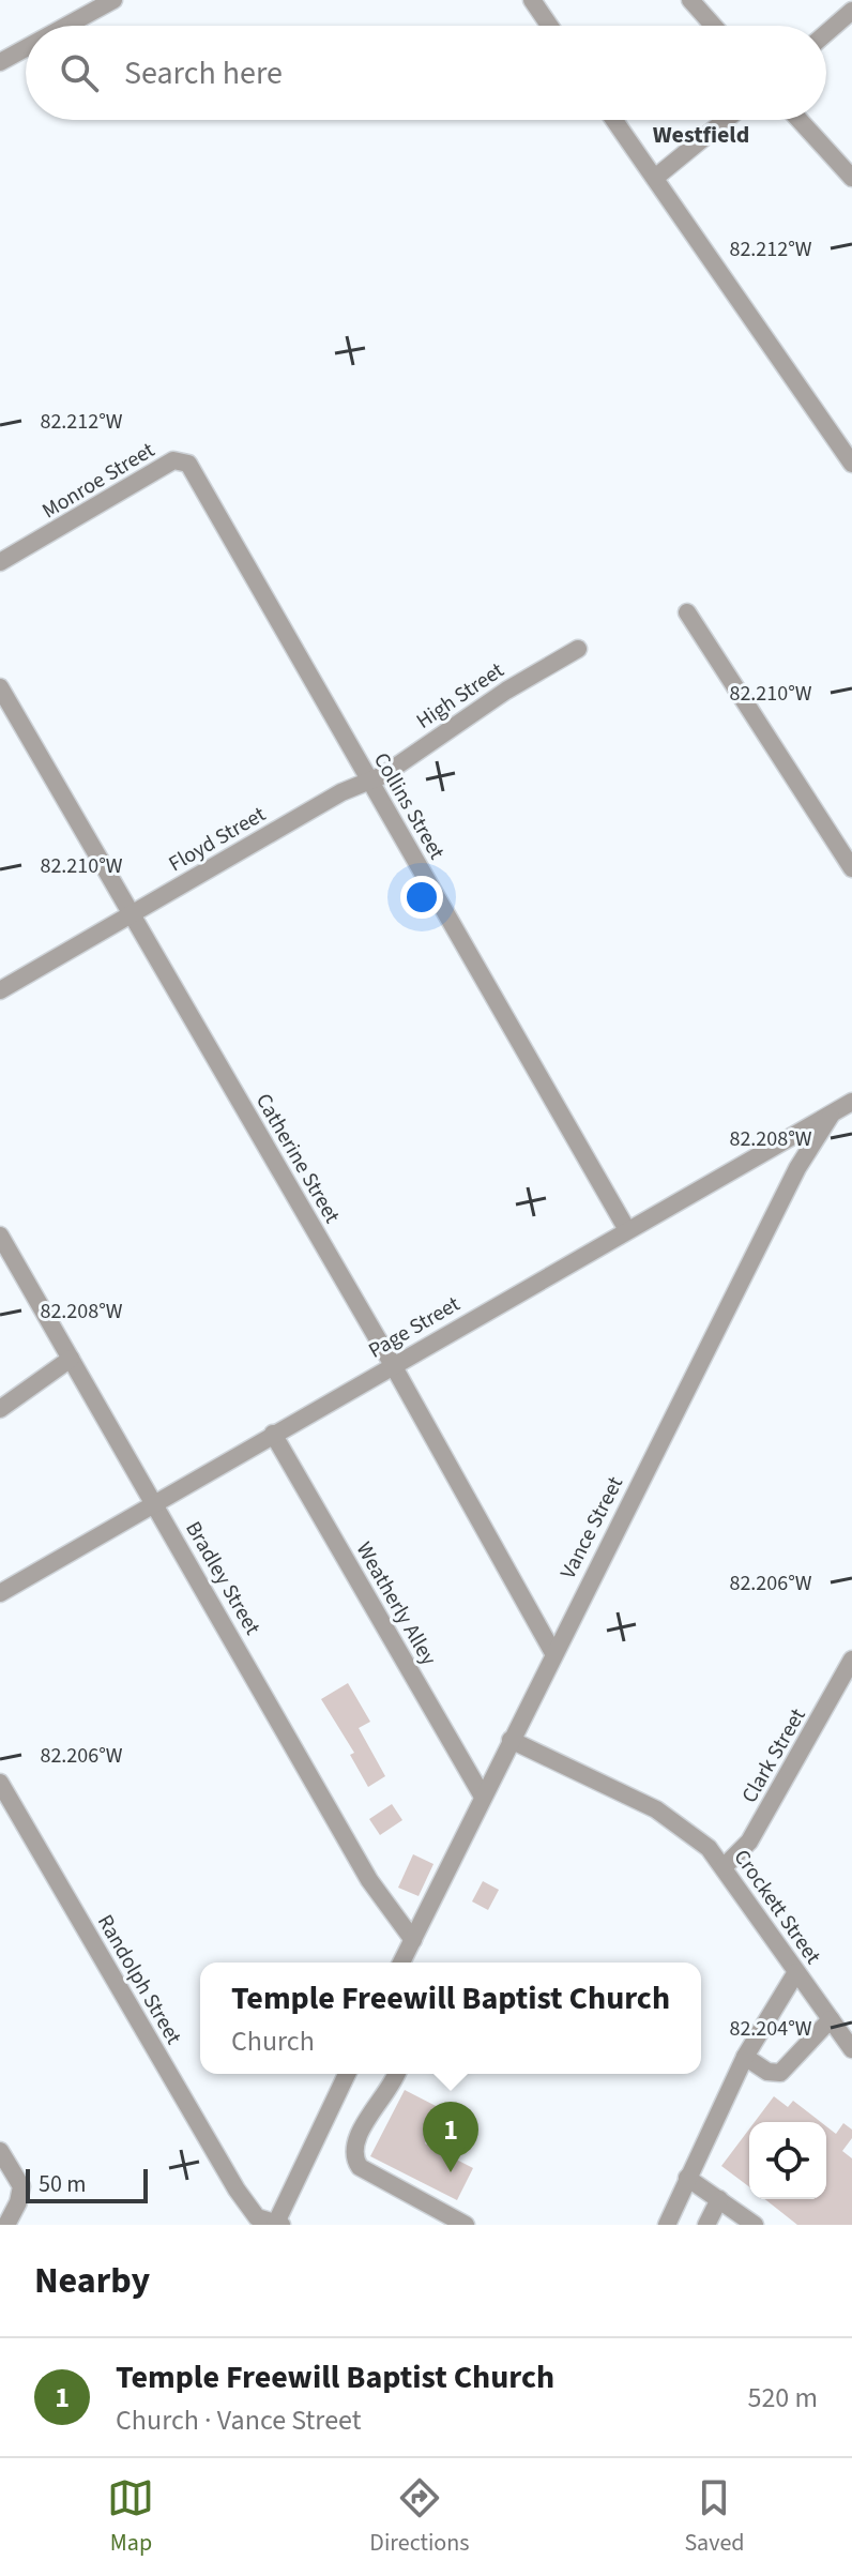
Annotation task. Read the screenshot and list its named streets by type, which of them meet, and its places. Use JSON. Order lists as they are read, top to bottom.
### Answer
{
  "streets": {
    "street": [
      "Monroe Street",
      "High Street",
      "Collins Street",
      "Floyd Street",
      "Catherine Street",
      "Page Street",
      "Vance Street",
      "Bradley Street",
      "Weatherly Alley",
      "Clark Street",
      "Crockett Street",
      "Randolph Street"
    ]
  },
  "crossings": [
    ["Monroe Street", "Collins Street"],
    ["High Street", "Collins Street"],
    ["High Street", "Floyd Street"],
    ["Collins Street", "Floyd Street"],
    ["Collins Street", "Page Street"],
    ["Floyd Street", "Catherine Street"],
    ["Catherine Street", "Page Street"],
    ["Catherine Street", "Vance Street"],
    ["Page Street", "Vance Street"],
    ["Page Street", "Bradley Street"],
    ["Page Street", "Weatherly Alley"],
    ["Vance Street", "Bradley Street"],
    ["Vance Street", "Weatherly Alley"],
    ["Vance Street", "Crockett Street"],
    ["Clark Street", "Crockett Street"]
  ],
  "districts": ["Westfield"],
  "scale_bar": "50 m",
  "page": {
    "search": "Search here",
    "popup": ["Temple Freewill Baptist Church", "Church"],
    "pins": "1",
    "scale": "50 m",
    "heading": "Nearby",
    "list": [
      {
        "mark": "1",
        "name": "Temple Freewill Baptist Church",
        "note": "Church · Vance Street",
        "value": "520 m"
      }
    ],
    "nav": ["Map", "Directions", "Saved"]
  },
  "coordinates": [
    "82.212°W",
    "82.210°W",
    "82.208°W",
    "82.206°W",
    "82.204°W"
  ]
}
